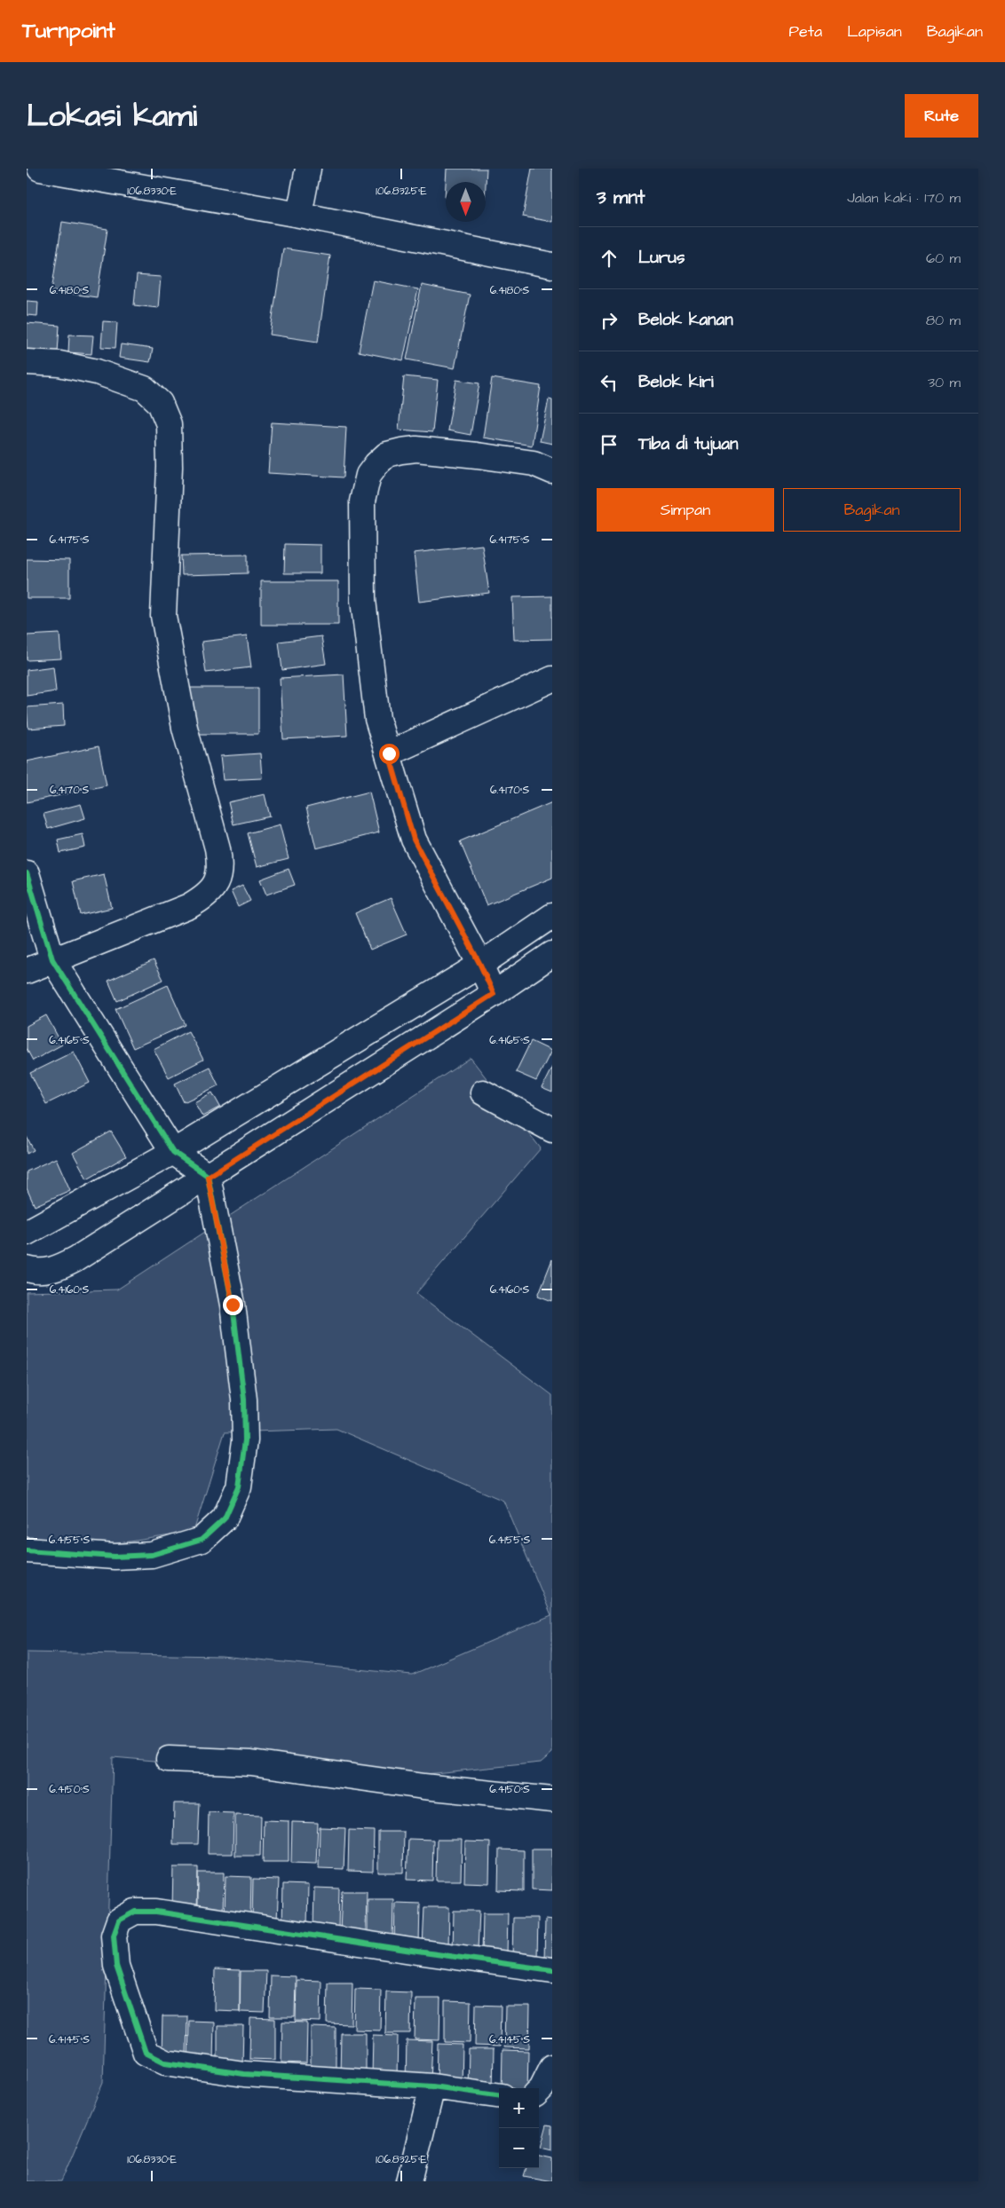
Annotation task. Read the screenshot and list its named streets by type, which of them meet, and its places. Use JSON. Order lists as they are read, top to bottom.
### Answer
{
  "north": "bottom",
  "page": {
    "header": "Turnpoint",
    "nav": ["Peta", "Lapisan", "Bagikan"],
    "title": "Lokasi kami",
    "buttons": [
      "Rute",
      ["Simpan", "Bagikan"]
    ],
    "heading": ["3 mnt", "Jalan kaki · 170 m"],
    "list": [
      ["Lurus", "60 m"],
      ["Belok kanan", "80 m"],
      ["Belok kiri", "30 m"],
      "Tiba di tujuan"
    ],
    "map_buttons": ["+", "−"]
  },
  "coordinates": [
    "106.8330°E",
    "106.8325°E",
    "6.4180°S",
    "6.4175°S",
    "6.4170°S",
    "6.4165°S",
    "6.4160°S",
    "6.4155°S",
    "6.4150°S",
    "6.4145°S"
  ]
}
